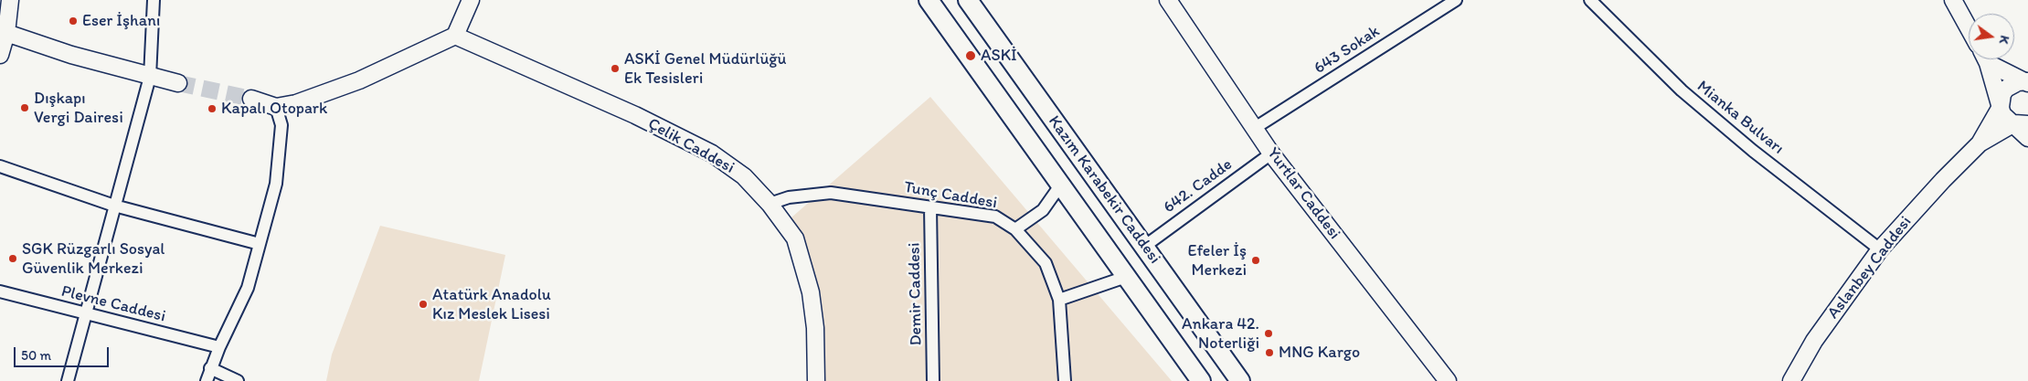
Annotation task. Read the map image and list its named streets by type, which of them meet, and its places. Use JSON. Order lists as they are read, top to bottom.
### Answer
{
  "streets": {
    "main road": ["Kazım Karabekir Caddesi"],
    "street": [
      "643 Sokak",
      "Mianka Bulvarı",
      "Çelik Caddesi",
      "642. Cadde",
      "Yurtlar Caddesi",
      "Tunç Caddesi",
      "Aslanbey Caddesi",
      "Demir Caddesi",
      "Plevne Caddesi"
    ]
  },
  "crossings": [
    ["643 Sokak", "Yurtlar Caddesi"],
    ["Mianka Bulvarı", "Aslanbey Caddesi"],
    ["Çelik Caddesi", "Tunç Caddesi"],
    ["642. Cadde", "Kazım Karabekir Caddesi"],
    ["642. Cadde", "Yurtlar Caddesi"],
    ["Tunç Caddesi", "Demir Caddesi"]
  ],
  "places": [
    "Eser İşhanı",
    "ASKİ",
    "ASKİ Genel Müdürlüğü Ek Tesisleri",
    "Dışkapı Vergi Dairesi",
    "Kapalı Otopark",
    "SGK Rüzgarlı Sosyal Güvenlik Merkezi",
    "Efeler İş Merkezi",
    "Atatürk Anadolu Kız Meslek Lisesi",
    "Ankara 42. Noterliği",
    "MNG Kargo"
  ],
  "scale_bar": "50 m",
  "north": "right"
}
